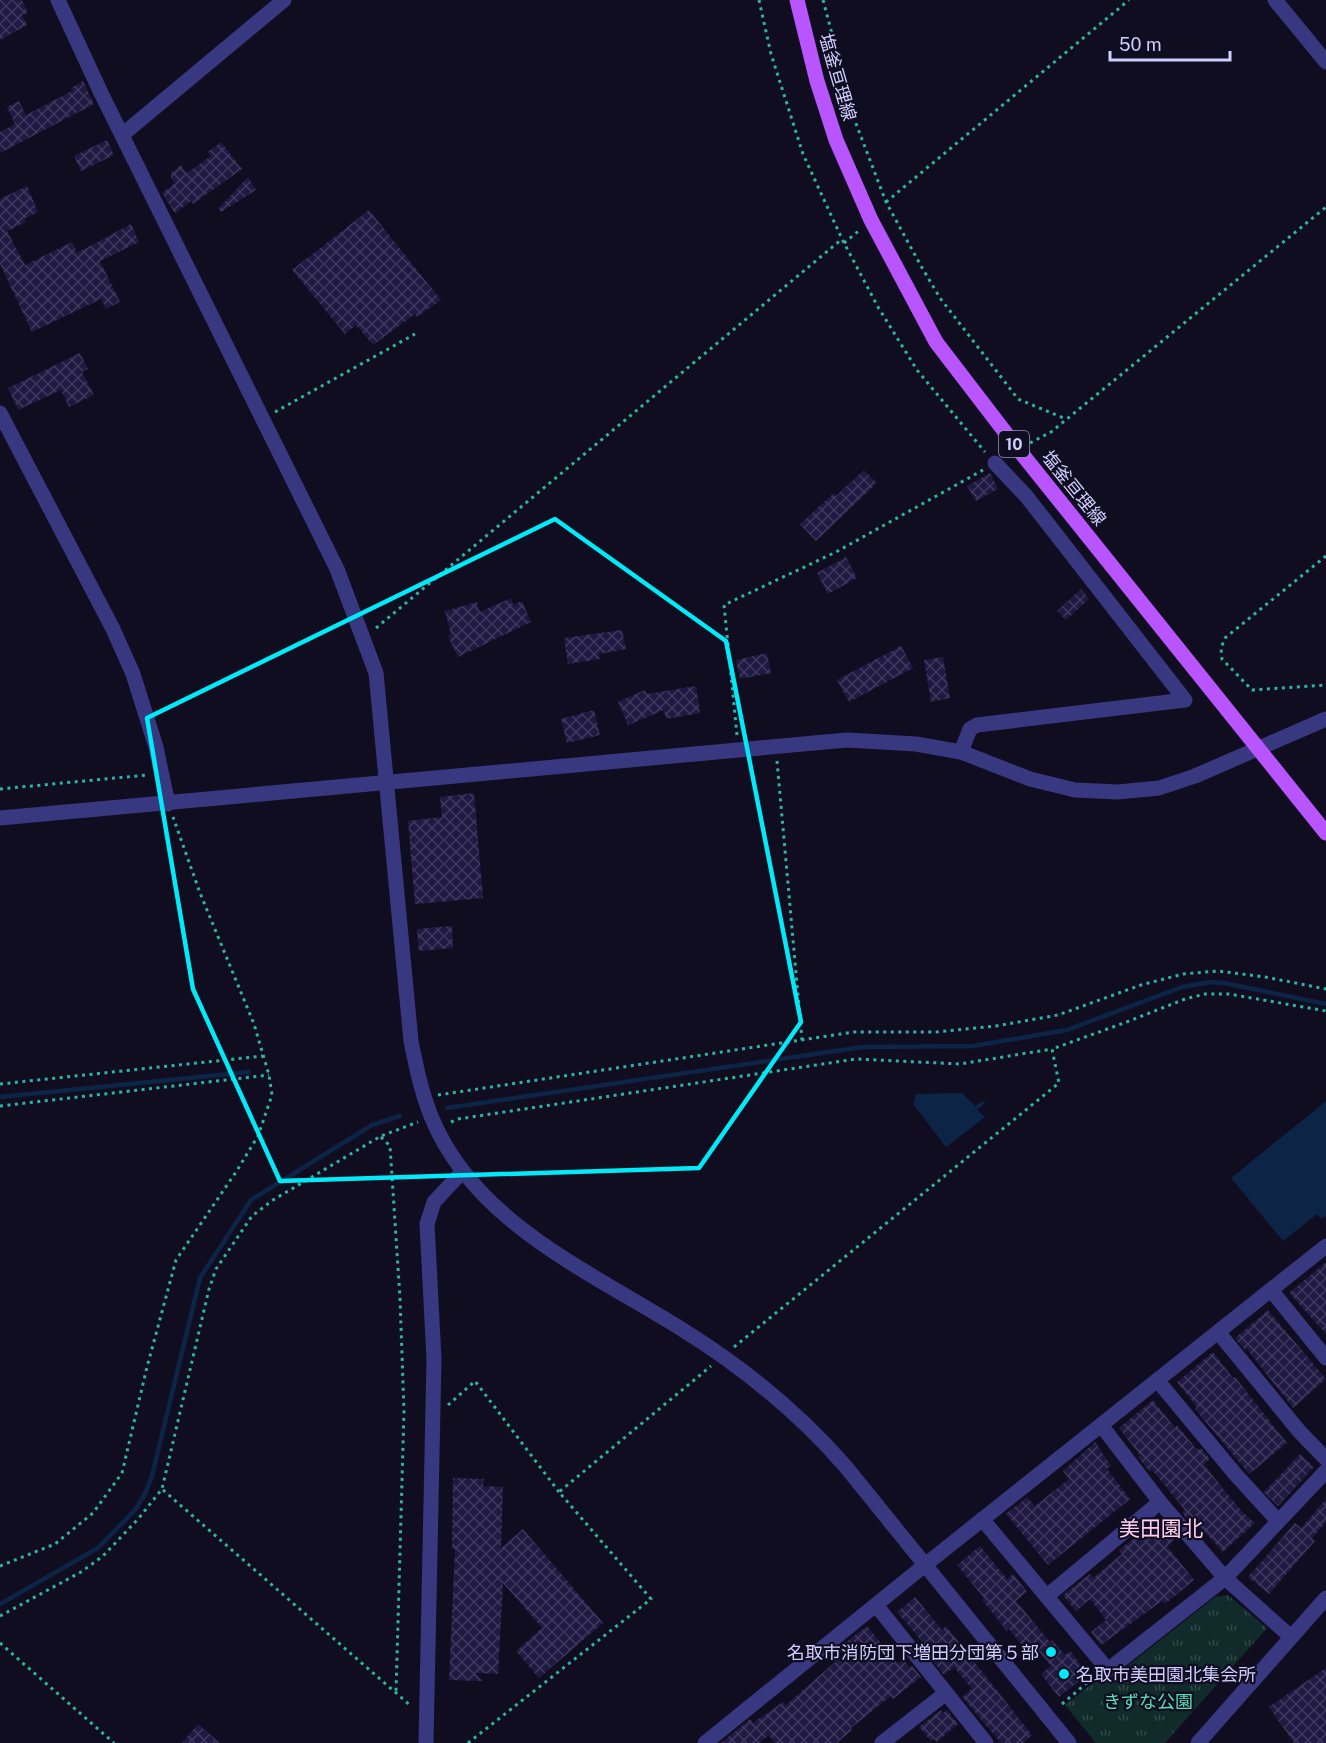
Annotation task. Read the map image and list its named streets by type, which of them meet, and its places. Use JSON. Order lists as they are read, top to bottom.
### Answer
{
  "streets": {
    "main road": ["塩釜亘理線", "10"]
  },
  "districts": ["美田園北"],
  "parks": ["きずな公園"],
  "places": ["名取市消防団下増田分団第５部", "名取市美田園北集会所"],
  "scale_bar": "50 m"
}
